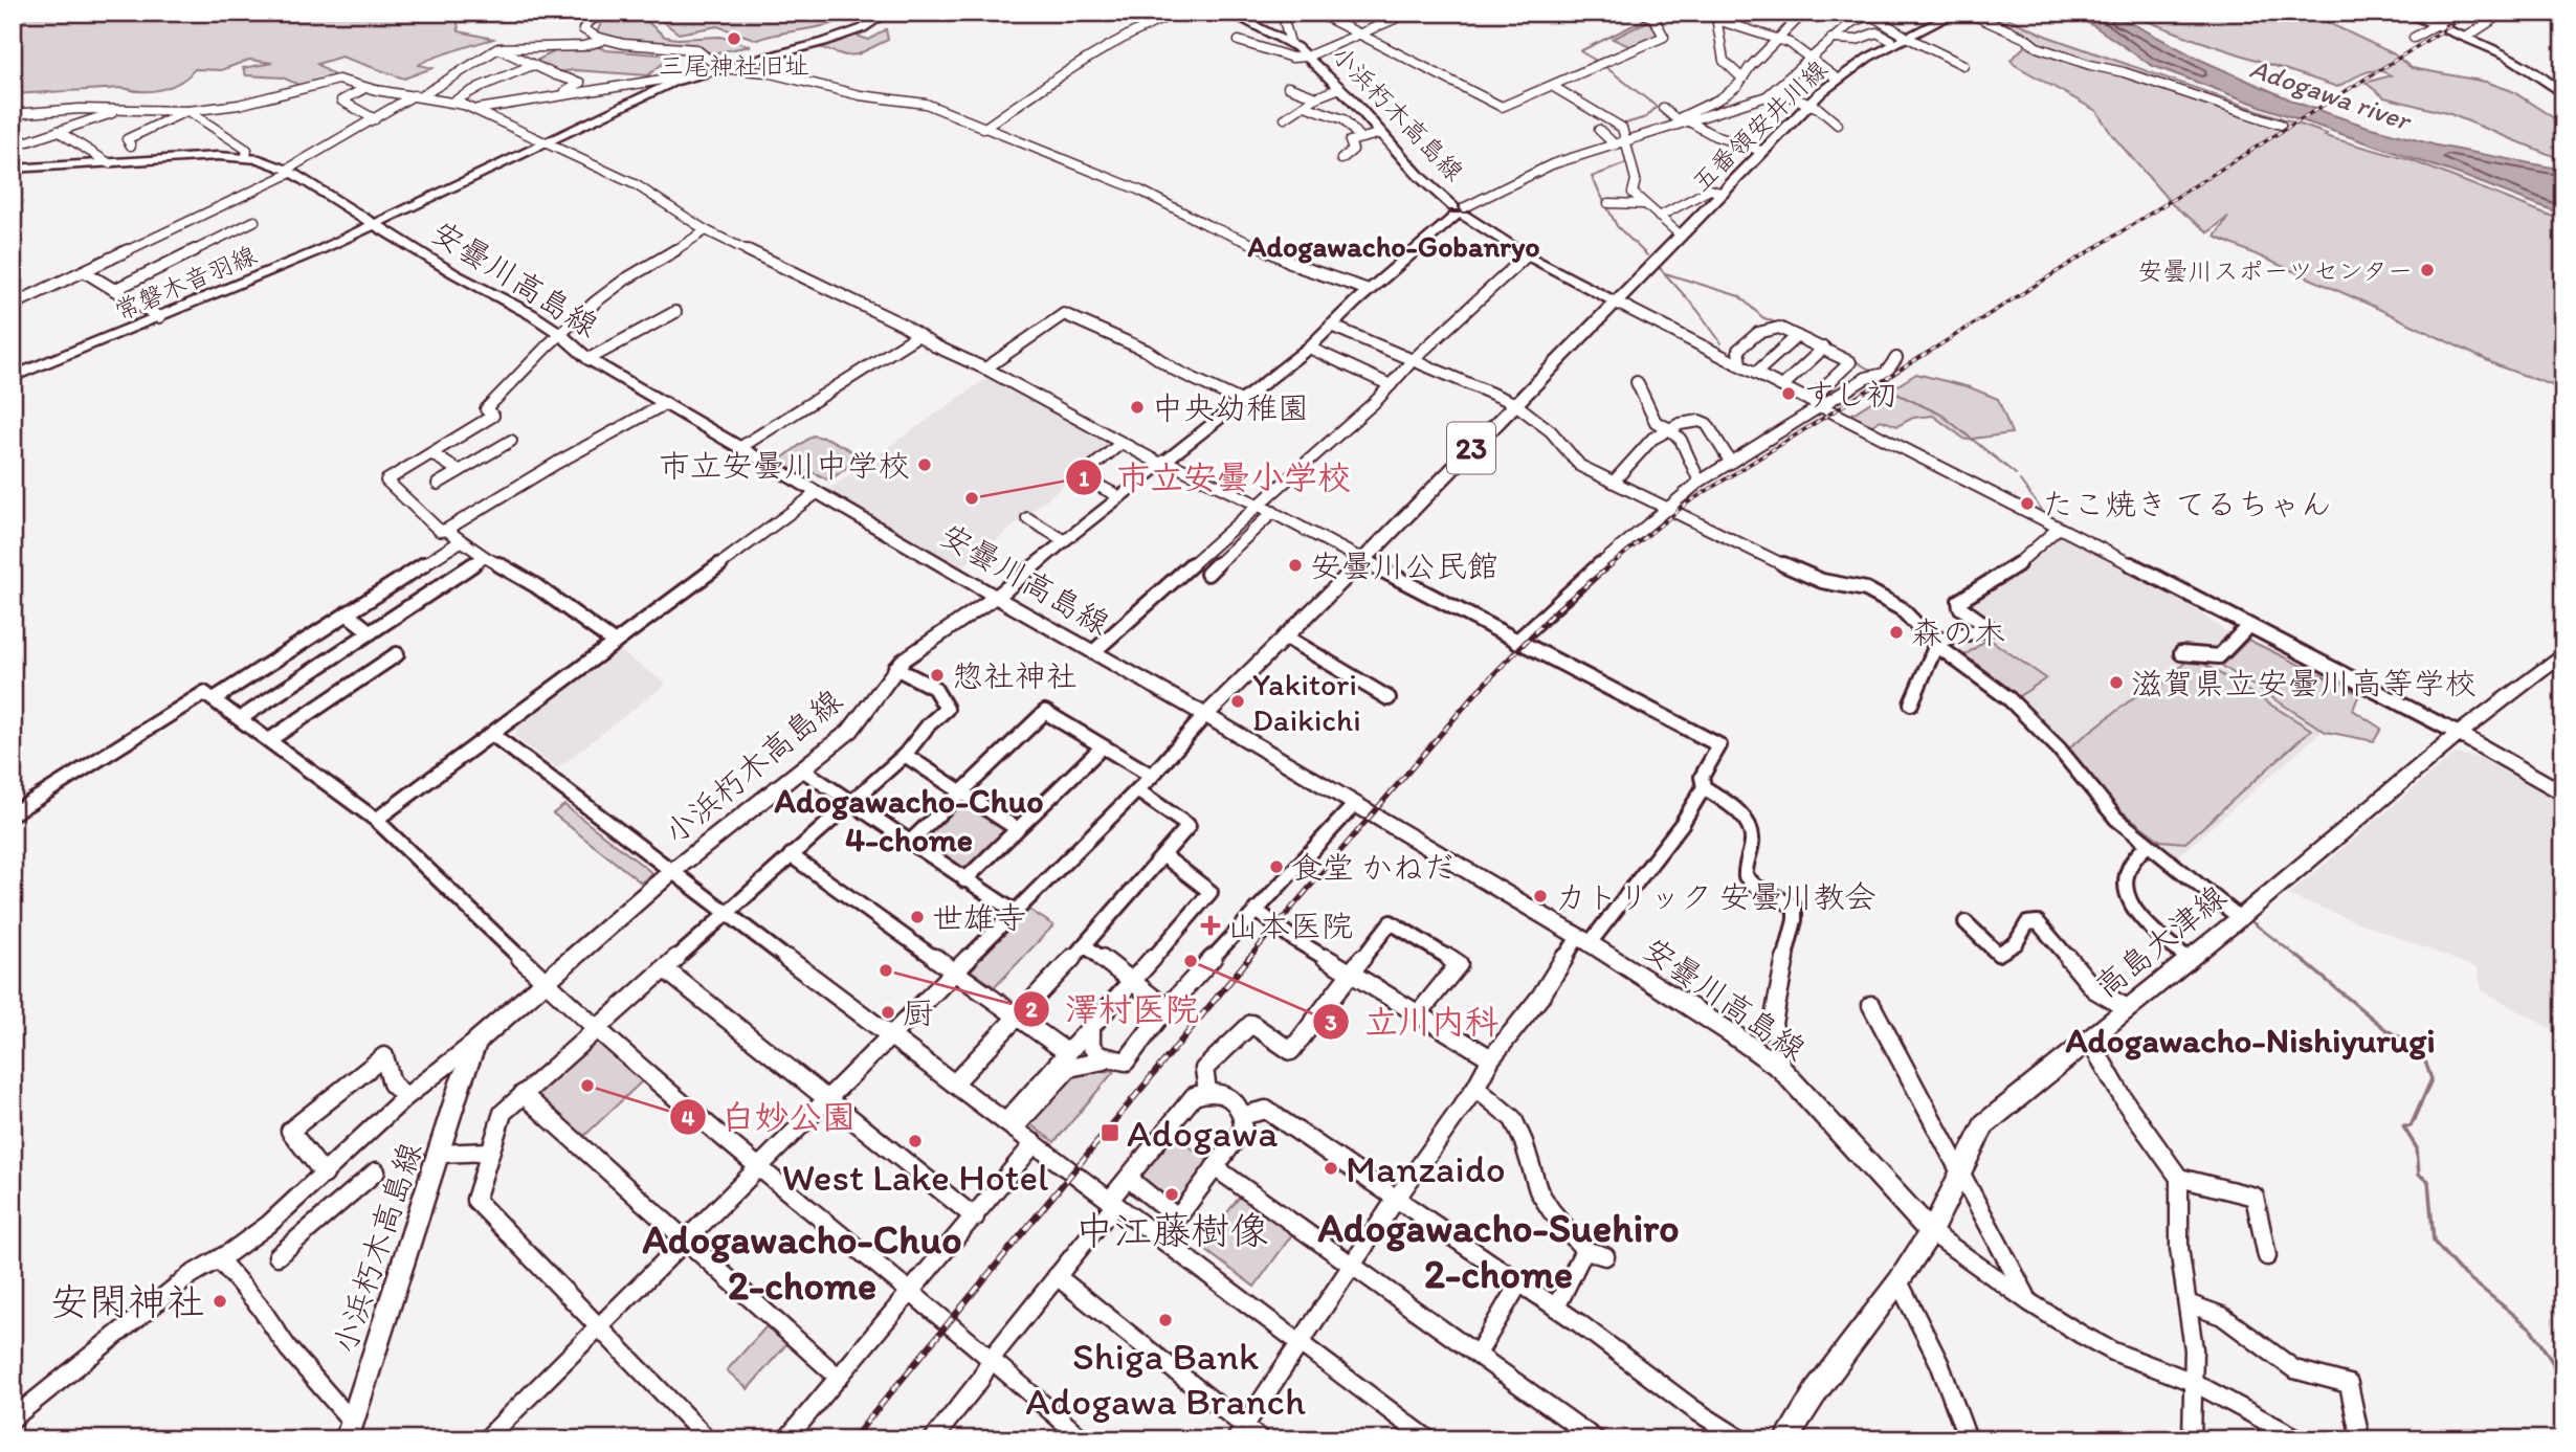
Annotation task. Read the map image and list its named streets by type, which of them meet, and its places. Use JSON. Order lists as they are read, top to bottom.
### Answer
{
  "streets": {
    "main road": [
      "小浜朽木高島線",
      "五番領安井川線",
      "安曇川高島線",
      "常磐木音羽線",
      "23",
      "高島大津線"
    ]
  },
  "crossings": [
    ["小浜朽木高島線", "五番領安井川線"],
    ["小浜朽木高島線", "安曇川高島線"],
    ["小浜朽木高島線", "23"],
    ["五番領安井川線", "23"],
    ["安曇川高島線", "常磐木音羽線"],
    ["安曇川高島線", "23"],
    ["安曇川高島線", "高島大津線"]
  ],
  "districts": [
    "Adogawacho-Gobanryo",
    "Adogawacho-Chuo 4-chome",
    "Adogawacho-Nishiyurugi",
    "Adogawacho-Suehiro 2-chome",
    "Adogawacho-Chuo 2-chome"
  ],
  "water": ["Adogawa river"],
  "places": {
    "other": [
      "三尾神社旧址",
      "安曇川スポーツセンター",
      "すし初",
      "中央幼稚園",
      "市立安曇川中学校",
      "市立安曇小学校",
      "たこ焼き てるちゃん",
      "安曇川公民館",
      "森の木",
      "惣社神社",
      "滋賀県立安曇川高等学校",
      "Yakitori Daikichi",
      "食堂 かねだ",
      "カトリック 安曇川教会",
      "世雄寺",
      "立川内科",
      "澤村医院",
      "厨",
      "白妙公園",
      "West Lake Hotel",
      "Manzaido",
      "中江藤樹像",
      "安閑神社",
      "Shiga Bank Adogawa Branch"
    ],
    "health": ["山本医院"],
    "transit": ["Adogawa"]
  }
}
